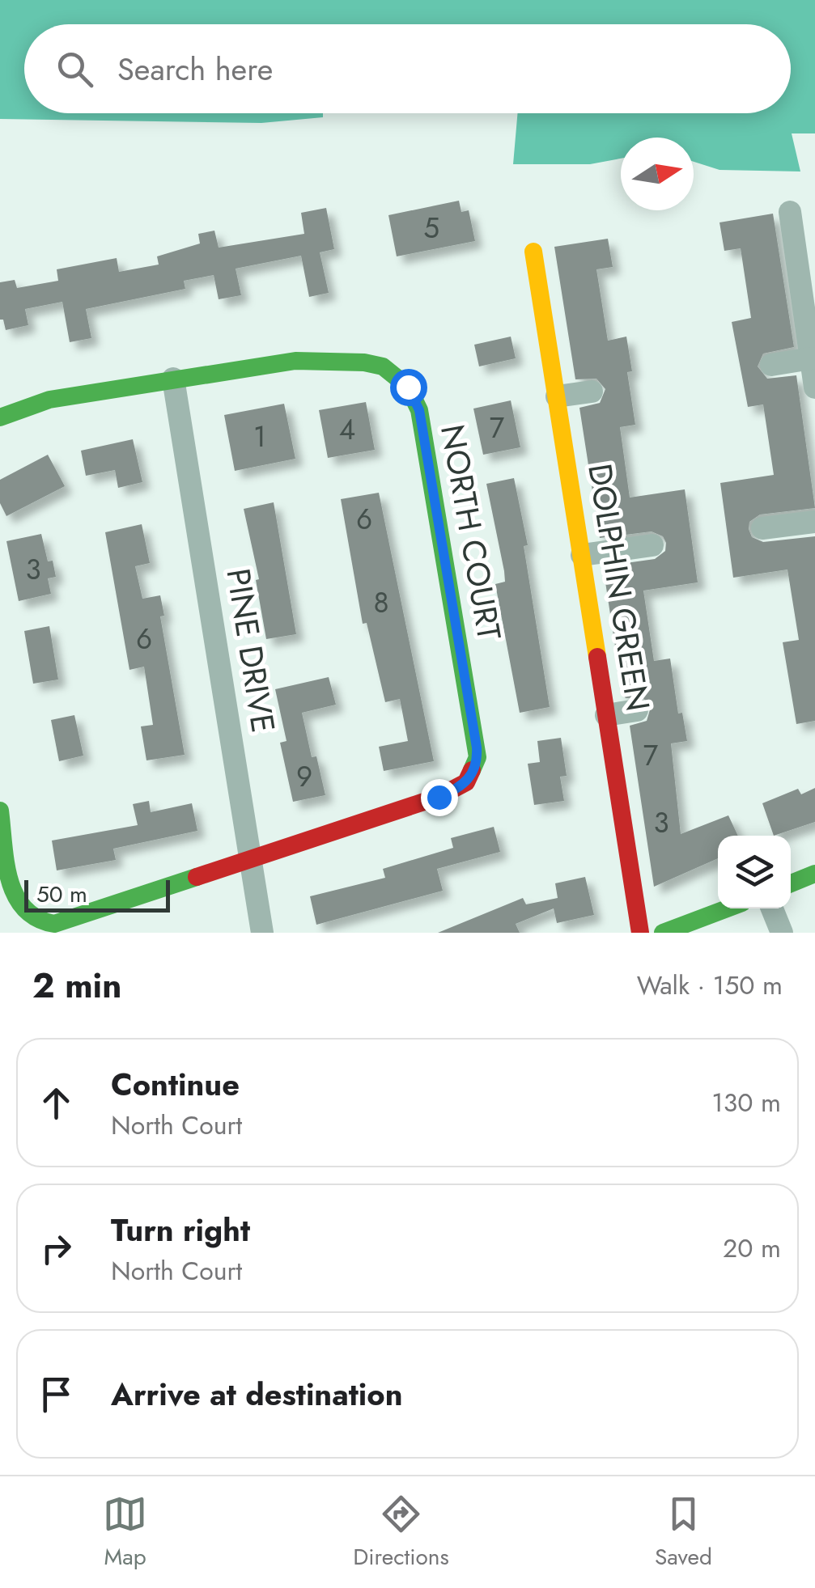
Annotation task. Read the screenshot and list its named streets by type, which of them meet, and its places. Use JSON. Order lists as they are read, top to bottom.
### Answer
{
  "streets": {
    "street": ["NORTH COURT", "DOLPHIN GREEN", "PINE DRIVE"]
  },
  "crossings": [
    ["NORTH COURT", "PINE DRIVE"]
  ],
  "house_numbers": [
    "5",
    "7",
    "4",
    "1",
    "6",
    "3",
    "8",
    "6",
    "7",
    "9",
    "3"
  ],
  "scale_bar": "50 m",
  "north": "right",
  "page": {
    "search": "Search here",
    "scale": "50 m",
    "heading": ["2 min", "Walk · 150 m"],
    "list": [
      ["Continue", "North Court", "130 m"],
      ["Turn right", "North Court", "20 m"],
      "Arrive at destination"
    ],
    "nav": ["Map", "Directions", "Saved"]
  }
}
